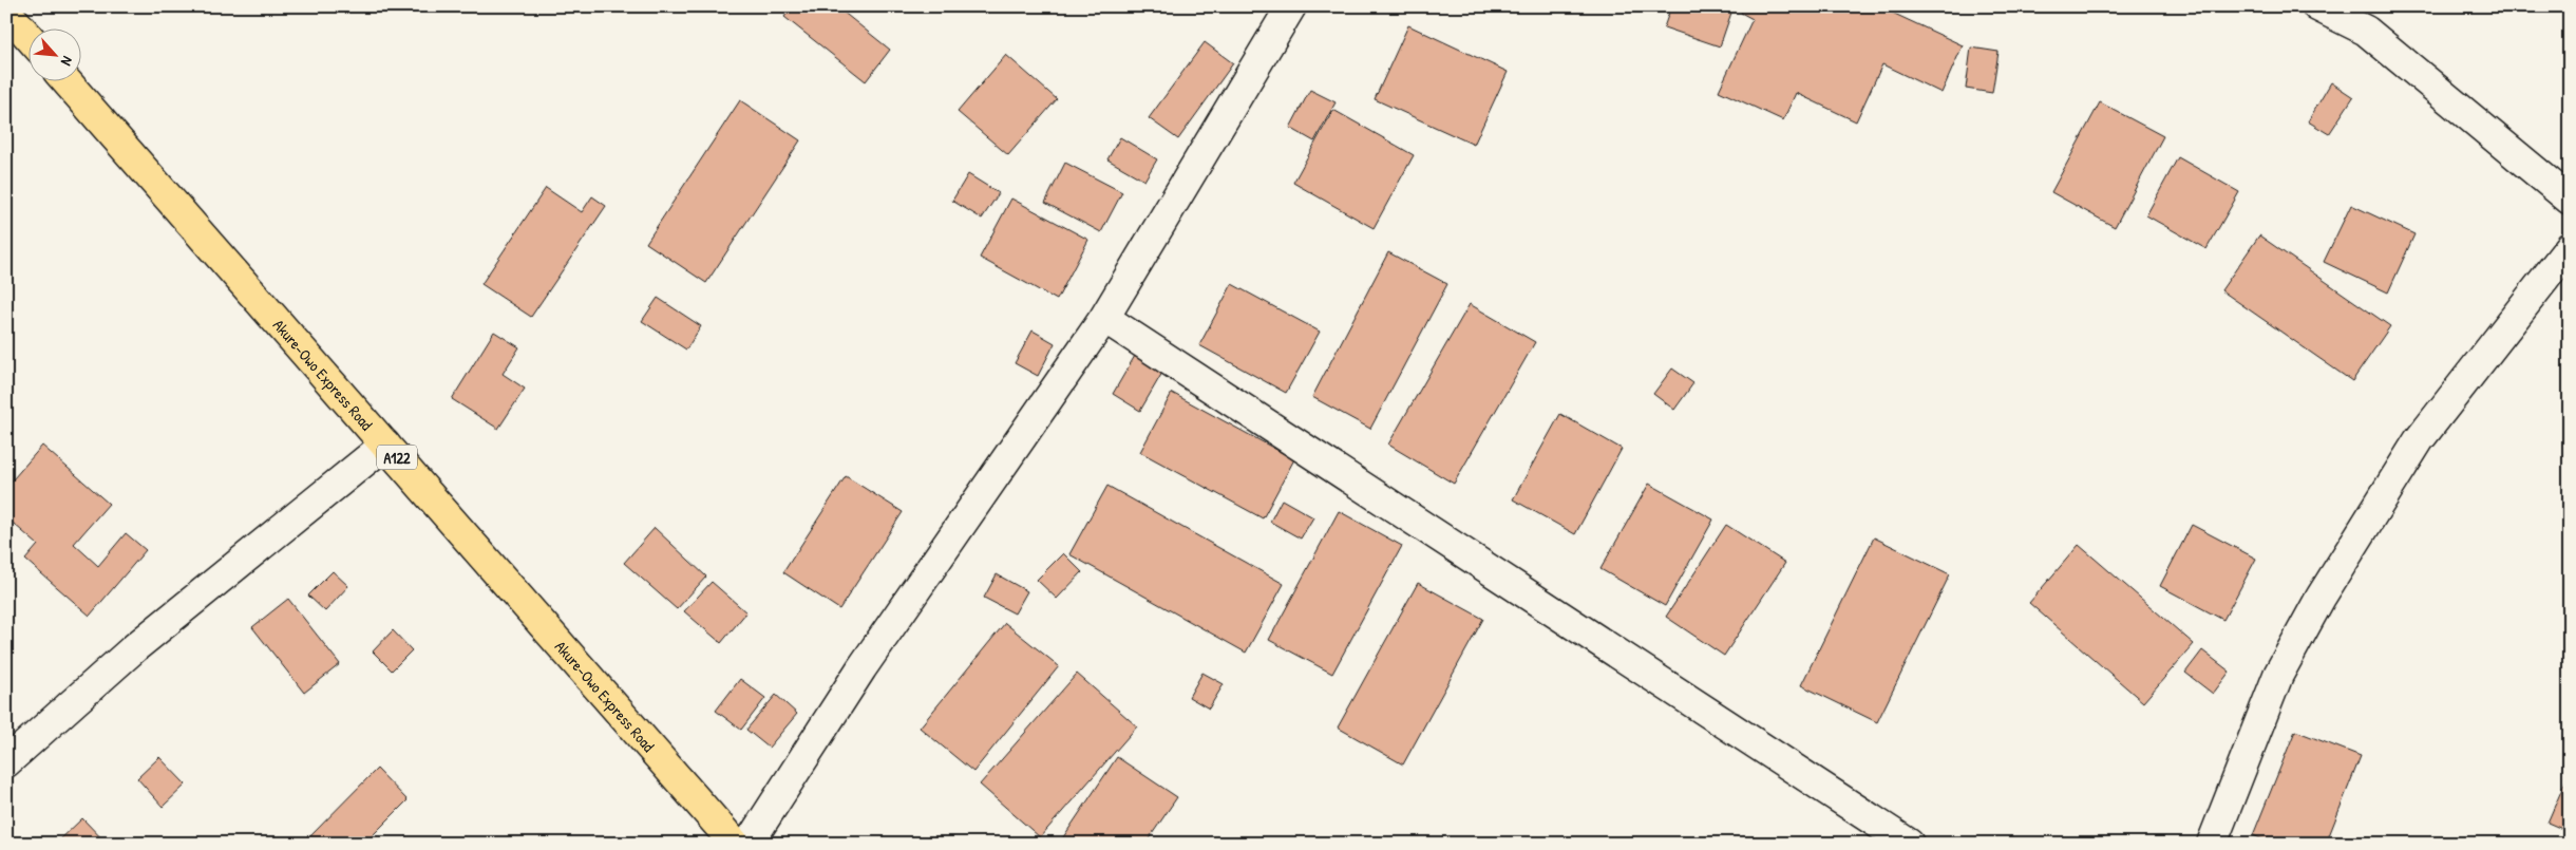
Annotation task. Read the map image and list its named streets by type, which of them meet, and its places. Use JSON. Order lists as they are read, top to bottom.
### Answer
{
  "streets": {
    "highway": ["Akure-Owo Express Road", "A122"]
  },
  "north": "bottom right"
}
